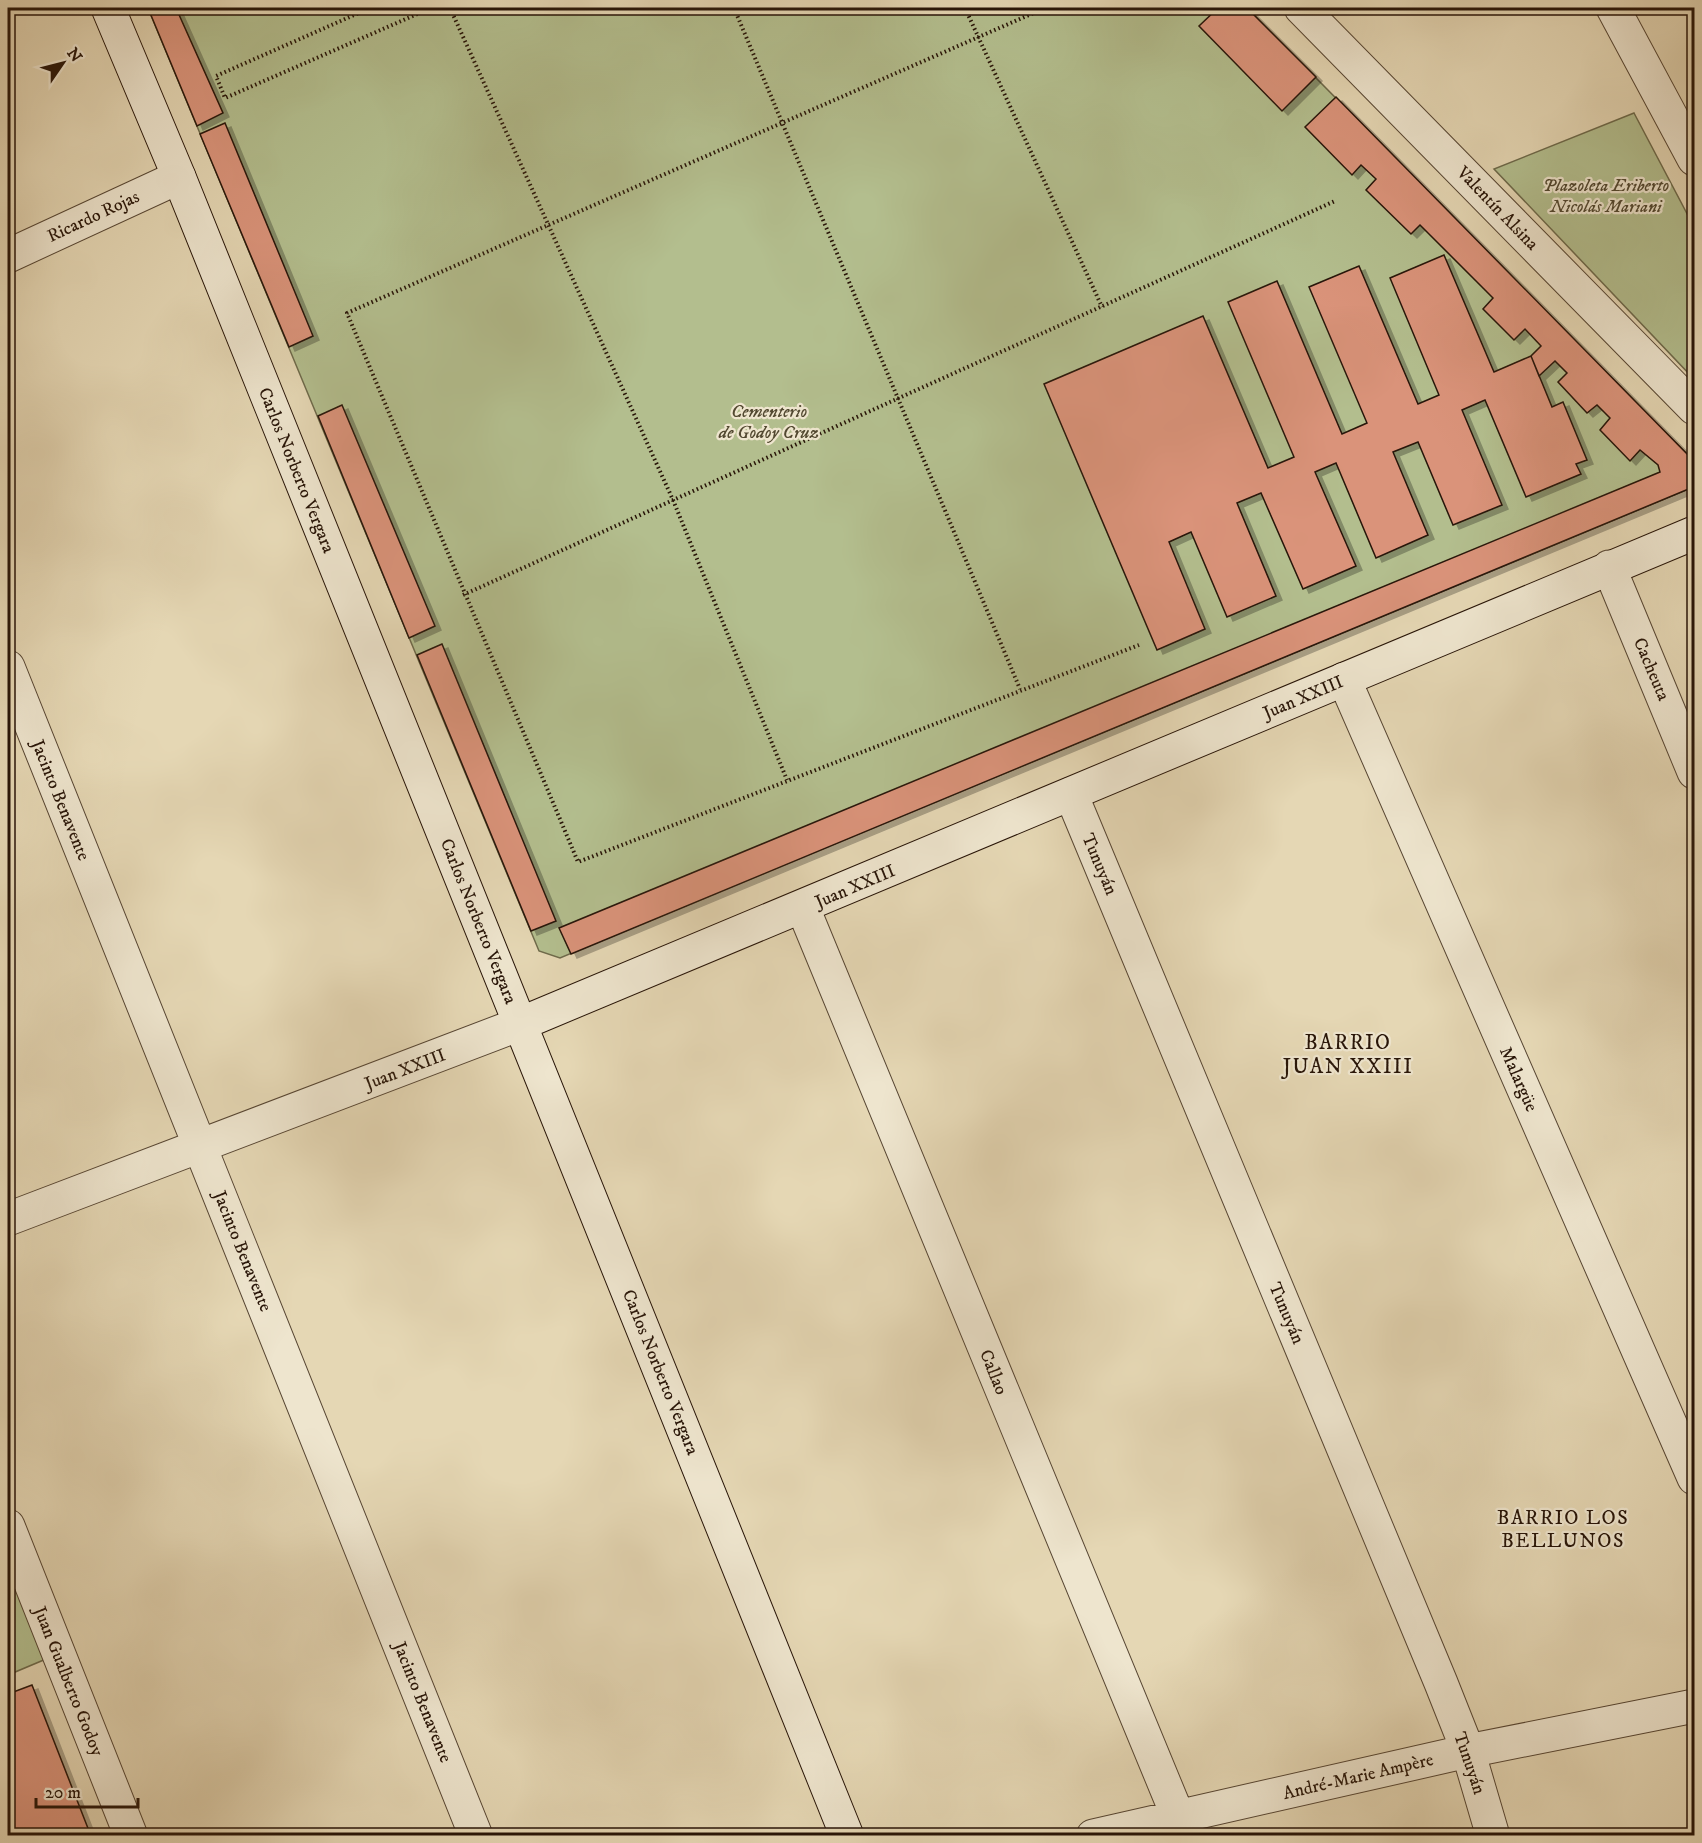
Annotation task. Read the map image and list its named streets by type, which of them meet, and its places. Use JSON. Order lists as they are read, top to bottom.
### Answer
{
  "streets": {
    "street": [
      "Valentín Alsina",
      "Ricardo Rojas",
      "Carlos Norberto Vergara",
      "Cacheuta",
      "Juan XXIII",
      "Jacinto Benavente",
      "Tunuyán",
      "Malargüe",
      "Callao",
      "Juan Gualberto Godoy",
      "André-Marie Ampère"
    ]
  },
  "crossings": [
    ["Ricardo Rojas", "Carlos Norberto Vergara"],
    ["Carlos Norberto Vergara", "Juan XXIII"],
    ["Cacheuta", "Juan XXIII"],
    ["Juan XXIII", "Jacinto Benavente"],
    ["Juan XXIII", "Tunuyán"],
    ["Juan XXIII", "Malargüe"],
    ["Juan XXIII", "Callao"],
    ["Tunuyán", "André-Marie Ampère"],
    ["Callao", "André-Marie Ampère"]
  ],
  "districts": ["BARRIO JUAN XXIII", "BARRIO LOS BELLUNOS"],
  "parks": ["Plazoleta Eriberto Nicolás Mariani", "Cementerio de Godoy Cruz"],
  "scale_bar": "20 m",
  "north": "top right"
}
